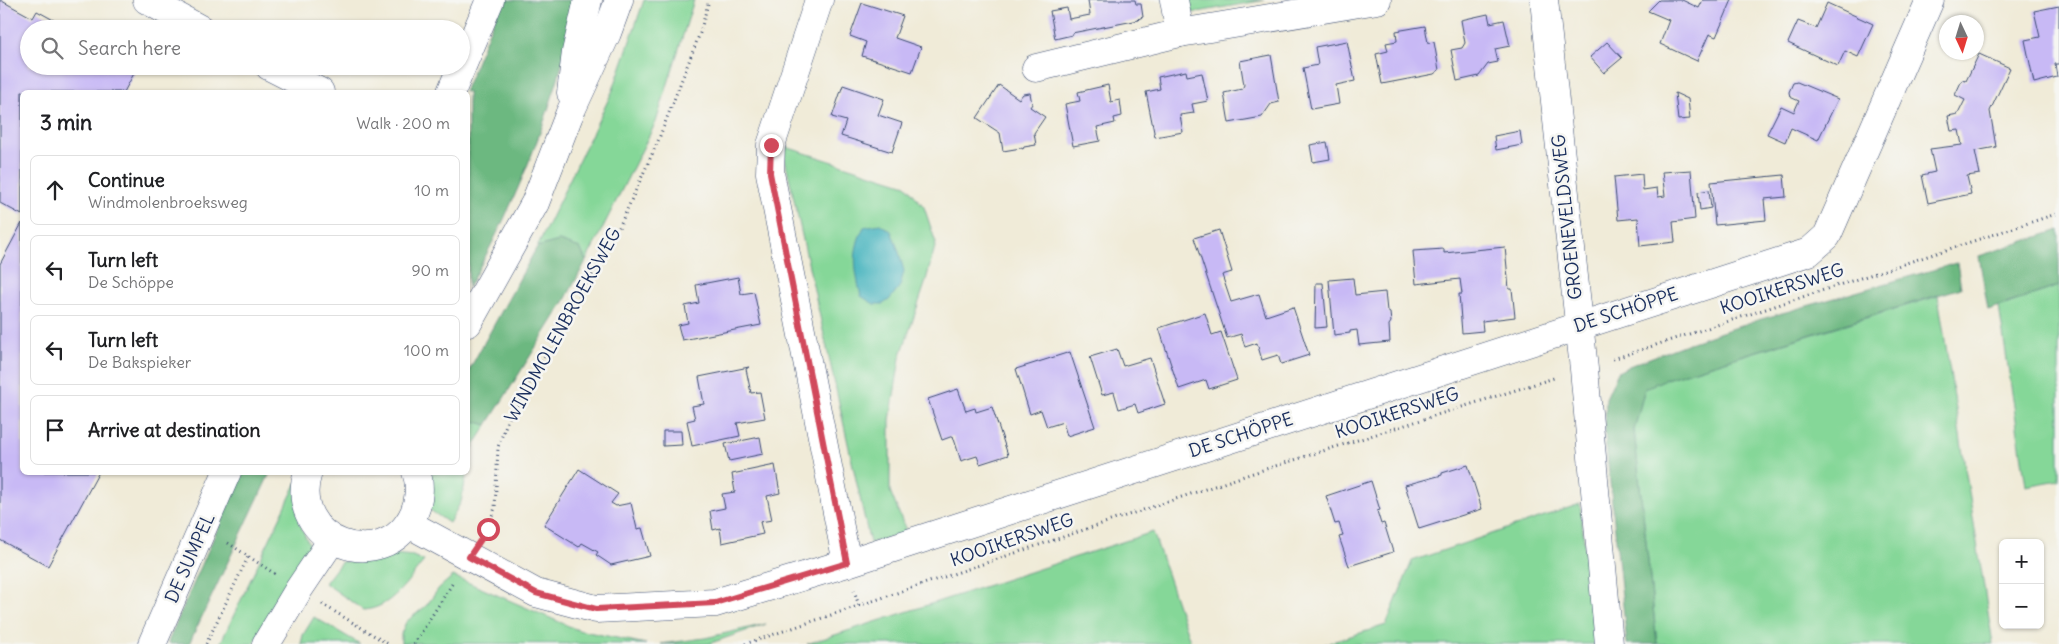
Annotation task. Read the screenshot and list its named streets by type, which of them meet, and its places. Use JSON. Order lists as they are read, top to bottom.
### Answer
{
  "streets": {
    "street": ["GROENEVELDSWEG", "DE SCHÖPPE", "DE SUMPEL"],
    "path": ["KOOIKERSWEG", "WINDMOLENBROEKSWEG"]
  },
  "crossings": [
    ["GROENEVELDSWEG", "KOOIKERSWEG"],
    ["GROENEVELDSWEG", "DE SCHÖPPE"],
    ["DE SCHÖPPE", "WINDMOLENBROEKSWEG"]
  ],
  "north": "bottom",
  "page": {
    "search": "Search here",
    "heading": ["3 min", "Walk · 200 m"],
    "list": [
      ["Continue", "Windmolenbroeksweg", "10 m"],
      ["Turn left", "De Schöppe", "90 m"],
      ["Turn left", "De Bakspieker", "100 m"],
      "Arrive at destination"
    ],
    "map_buttons": ["+", "−"]
  }
}
